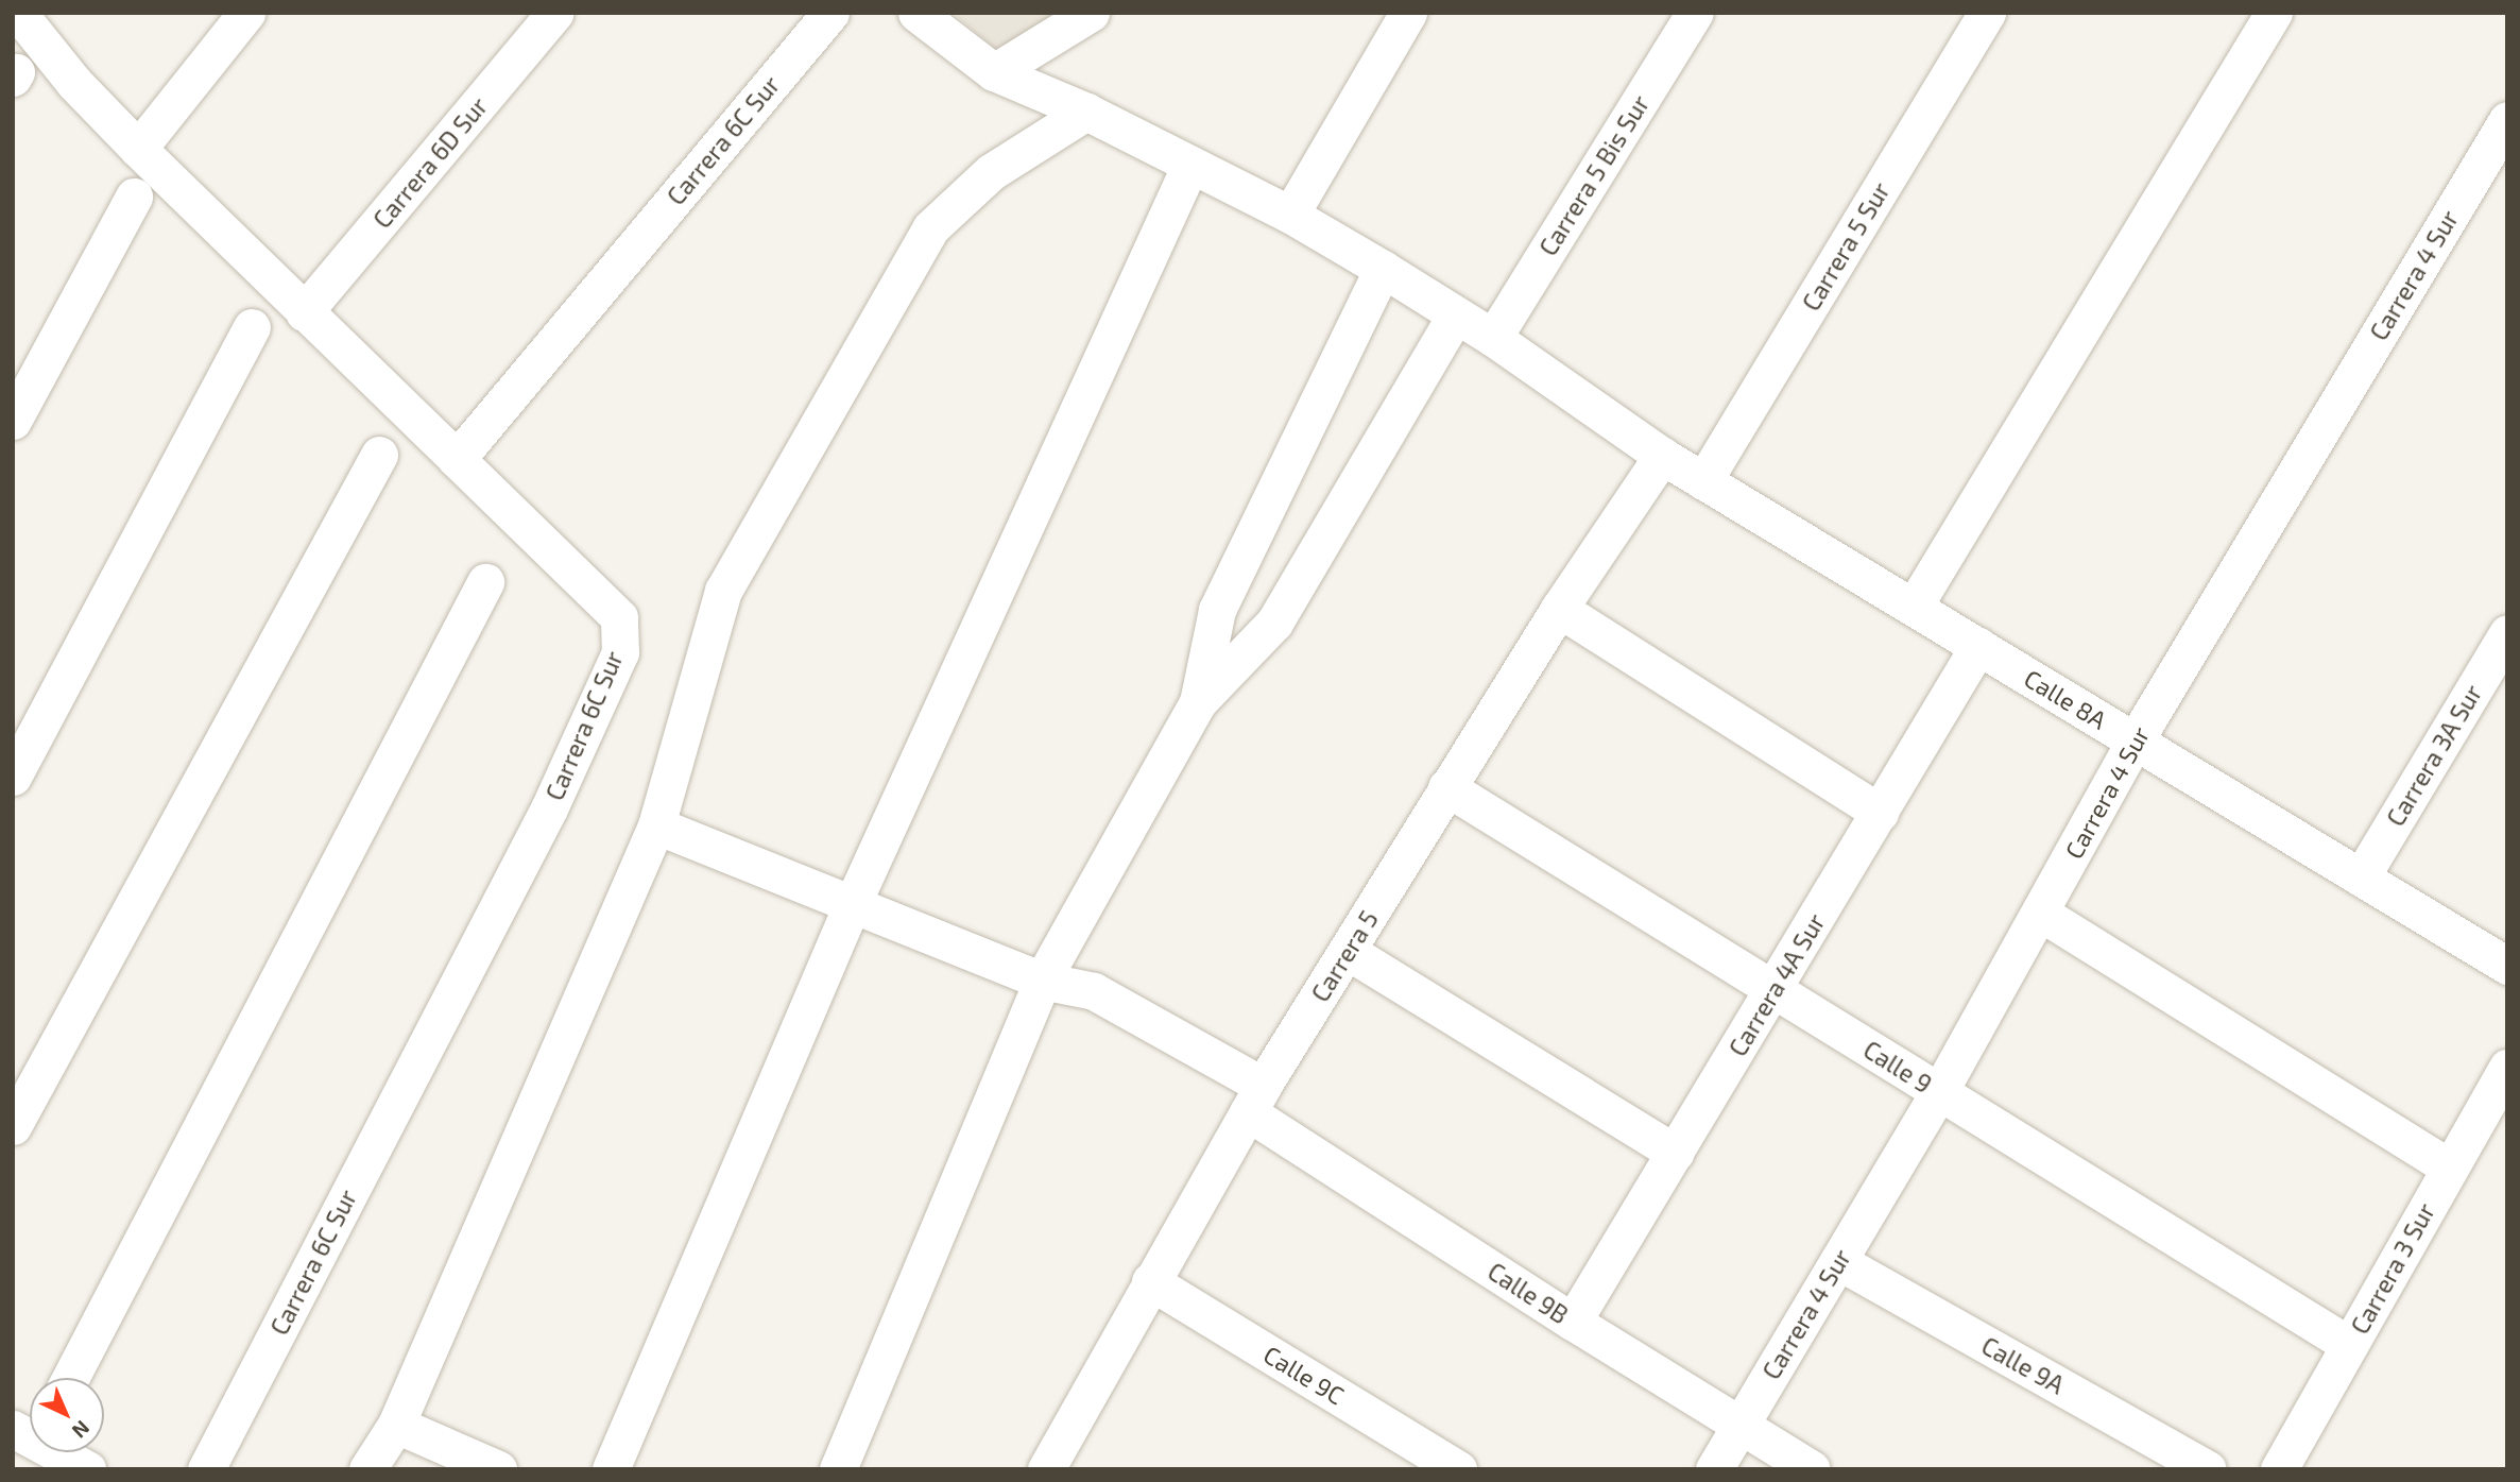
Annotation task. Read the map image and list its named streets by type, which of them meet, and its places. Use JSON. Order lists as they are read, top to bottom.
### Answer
{
  "streets": {
    "street": [
      "Carrera 6C Sur",
      "Carrera 6D Sur",
      "Carrera 5 Bis Sur",
      "Carrera 5 Sur",
      "Carrera 4 Sur",
      "Calle 8A",
      "Carrera 3A Sur",
      "Carrera 5",
      "Carrera 4A Sur",
      "Calle 9",
      "Carrera 3 Sur",
      "Calle 9B",
      "Calle 9A",
      "Calle 9C"
    ]
  },
  "crossings": [
    ["Carrera 5 Bis Sur", "Calle 8A"],
    ["Carrera 5 Sur", "Calle 8A"],
    ["Carrera 4 Sur", "Calle 8A"],
    ["Carrera 4 Sur", "Calle 9"],
    ["Carrera 4 Sur", "Calle 9B"],
    ["Carrera 4 Sur", "Calle 9A"],
    ["Calle 8A", "Carrera 3A Sur"],
    ["Calle 8A", "Carrera 5"],
    ["Calle 8A", "Carrera 4A Sur"],
    ["Carrera 5", "Calle 9"],
    ["Carrera 5", "Calle 9B"],
    ["Carrera 5", "Calle 9C"],
    ["Carrera 4A Sur", "Calle 9"],
    ["Carrera 4A Sur", "Calle 9B"],
    ["Calle 9", "Carrera 3 Sur"]
  ],
  "north": "bottom right"
}
